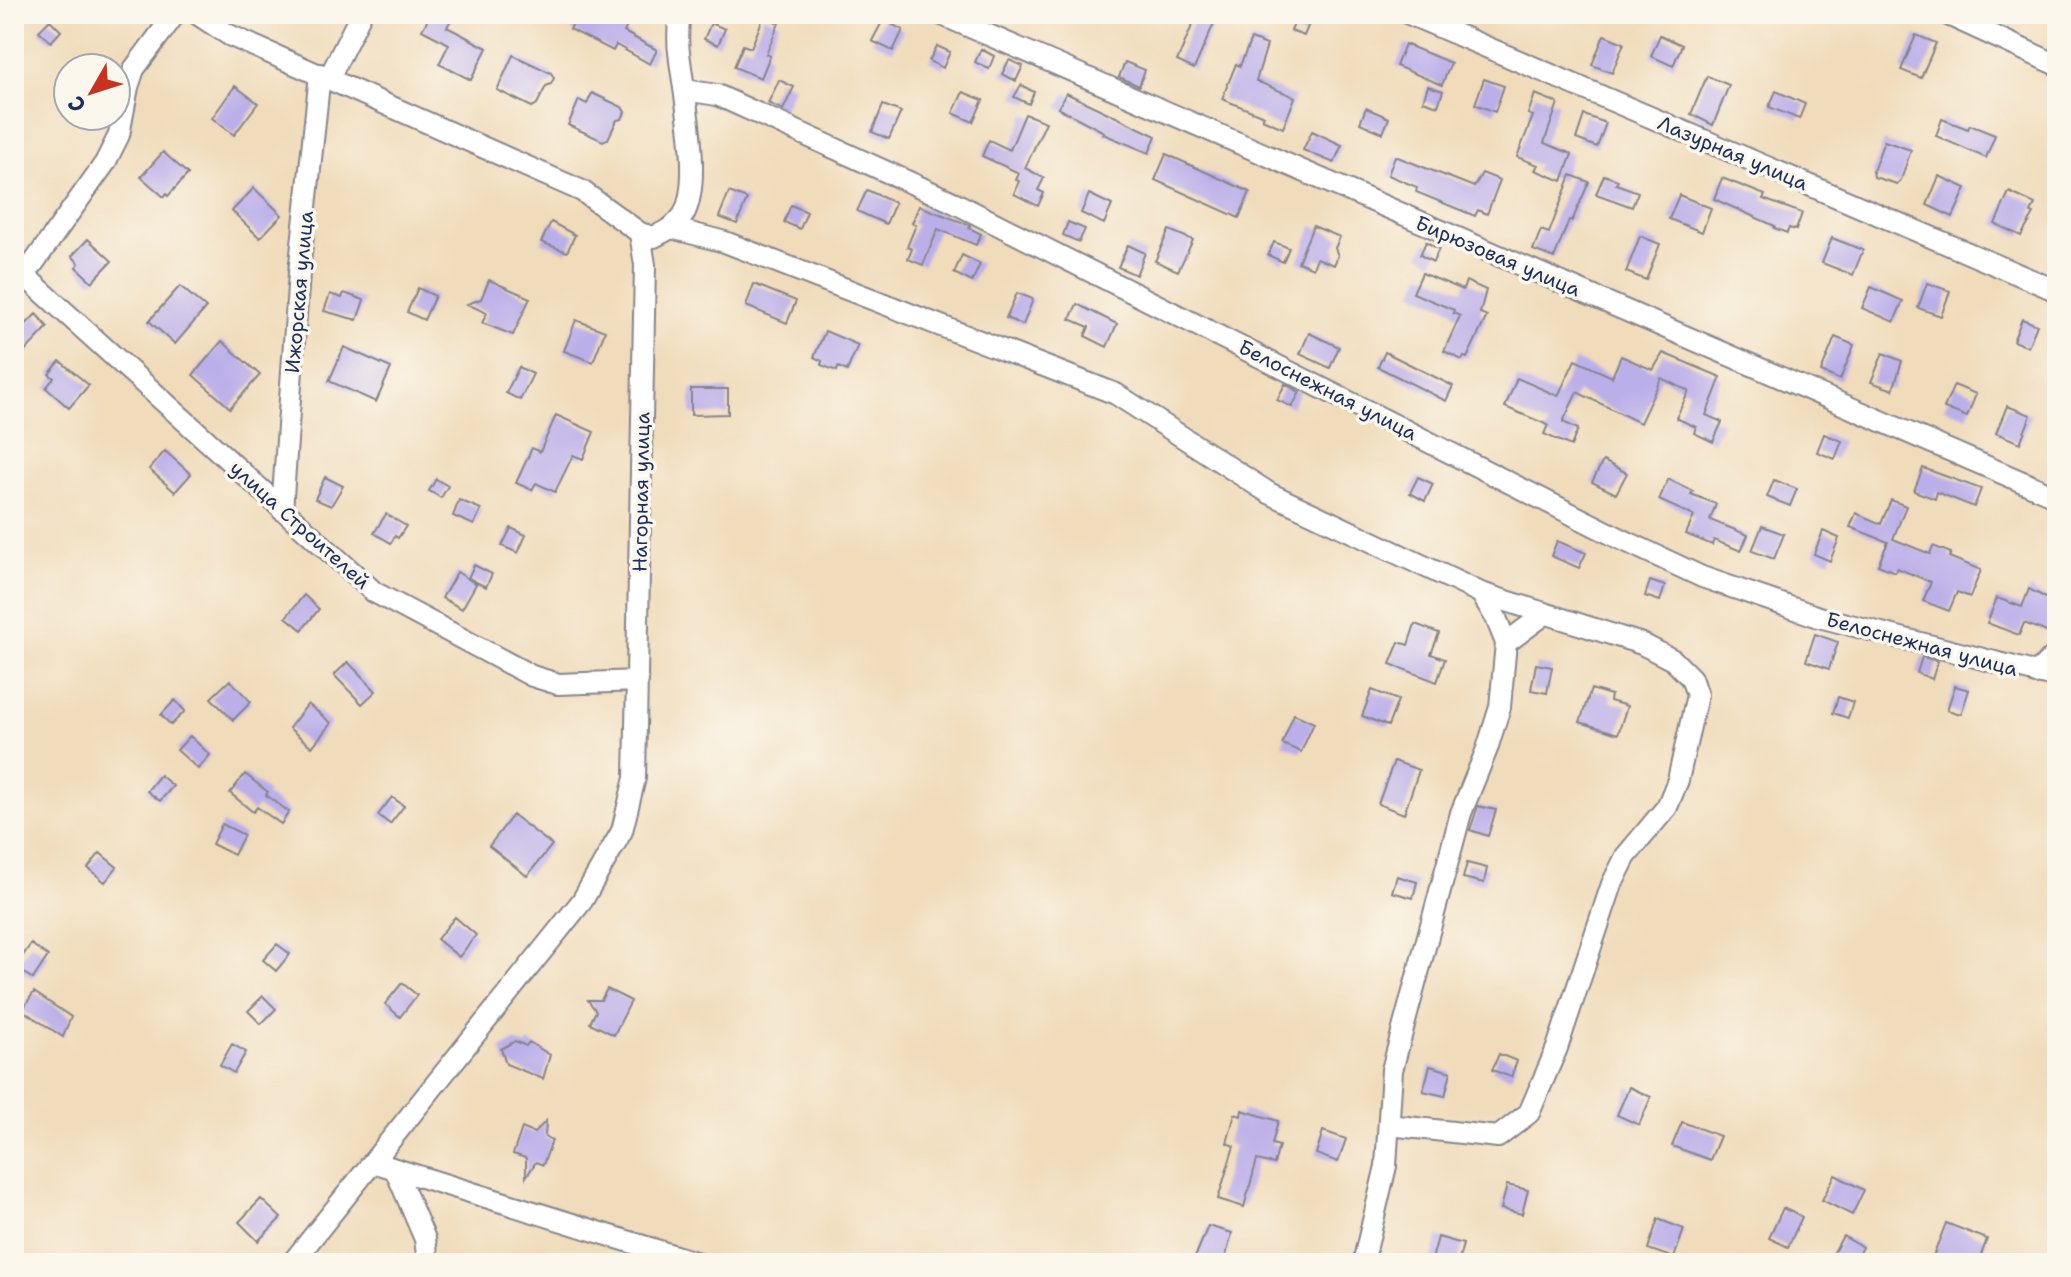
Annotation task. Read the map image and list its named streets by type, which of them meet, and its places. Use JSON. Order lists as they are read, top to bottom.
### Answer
{
  "streets": {
    "street": [
      "Лазурная улица",
      "Бирюзовая улица",
      "Ижорская улица",
      "Белоснежная улица",
      "Нагорная улица",
      "улица Строителей"
    ]
  },
  "crossings": [
    ["Ижорская улица", "улица Строителей"],
    ["Нагорная улица", "улица Строителей"]
  ],
  "north": "bottom left"
}
